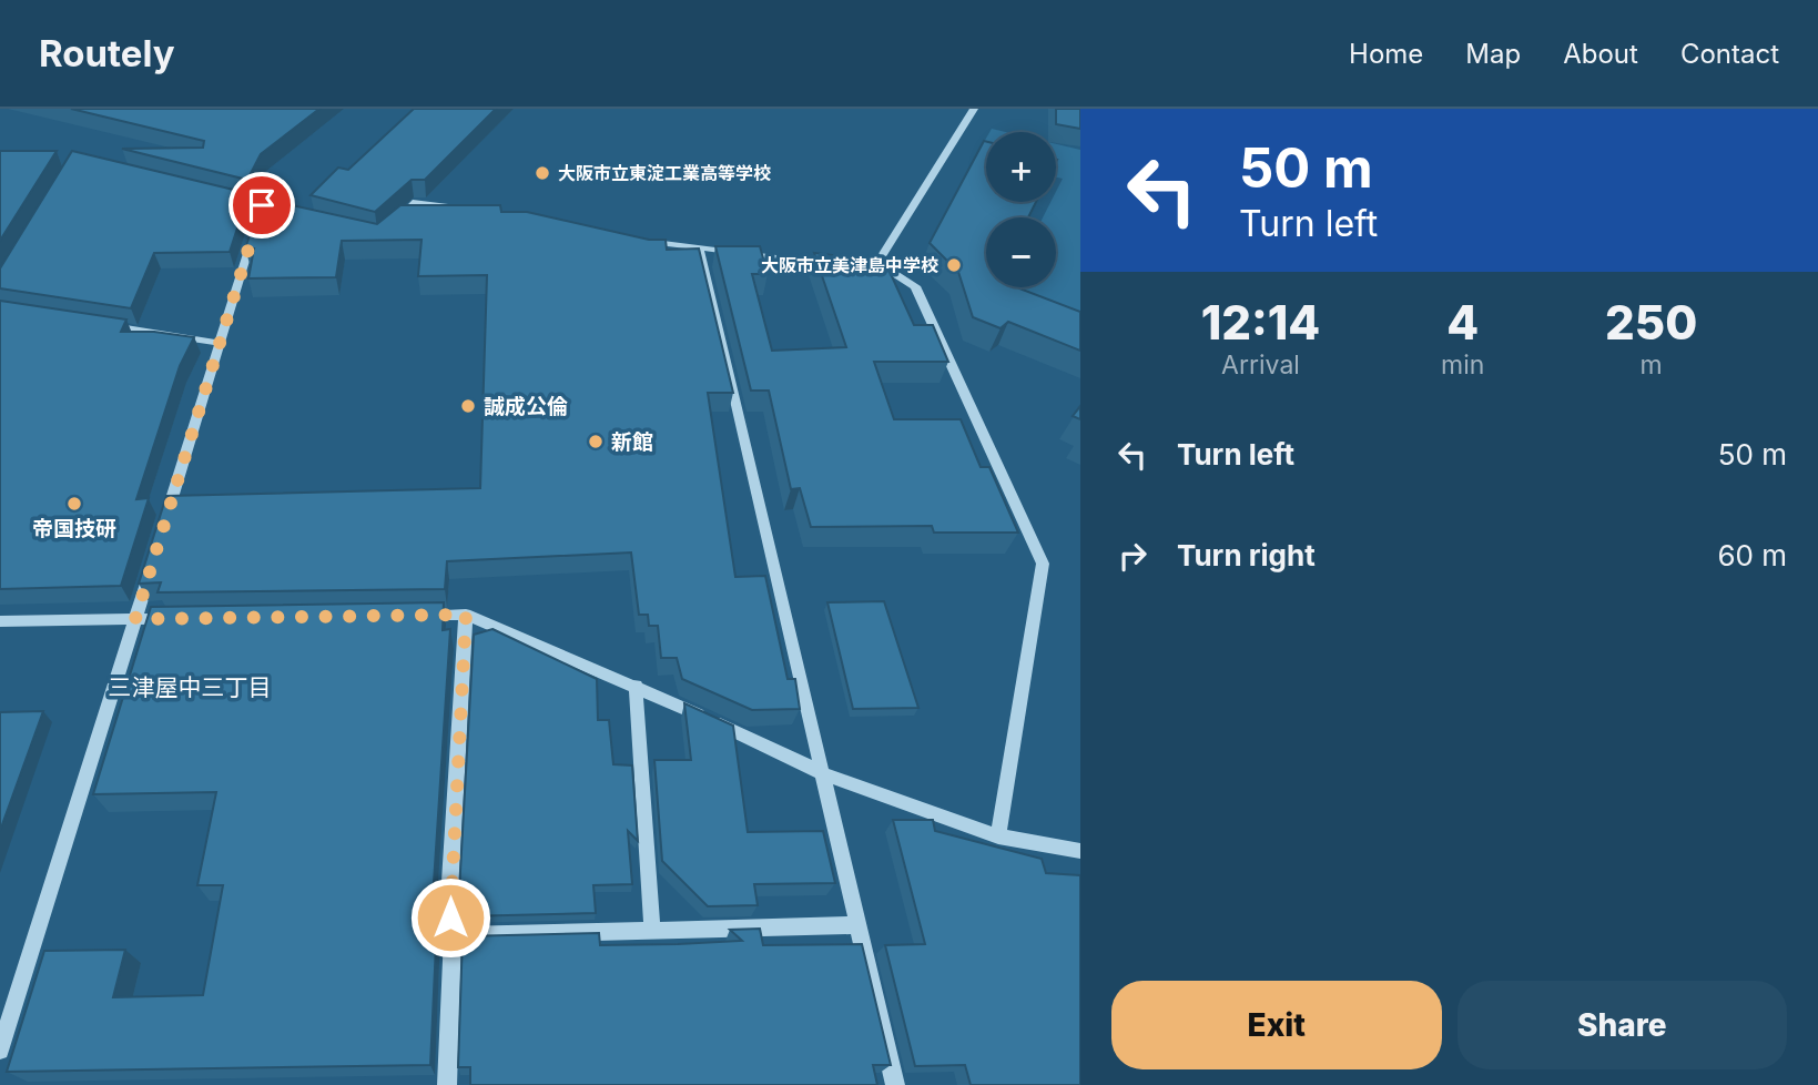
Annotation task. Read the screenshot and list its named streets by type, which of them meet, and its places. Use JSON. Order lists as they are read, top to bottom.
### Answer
{
  "districts": ["三津屋中三丁目"],
  "places": [
    "大阪市立東淀工業高等学校",
    "大阪市立美津島中学校",
    "誠成公倫",
    "新館",
    "帝国技研"
  ],
  "page": {
    "header": "Routely",
    "nav": [
      "Home",
      "Map",
      "About",
      "Contact"
    ],
    "turn": ["50 m", "Turn left"],
    "map_buttons": ["+", "−"],
    "eta": [
      "12:14",
      "Arrival",
      "4",
      "min",
      "250",
      "m"
    ],
    "list": [
      {
        "name": "Turn left",
        "value": "50 m"
      },
      {
        "name": "Turn right",
        "value": "60 m"
      }
    ],
    "buttons": ["Exit", "Share"]
  }
}
